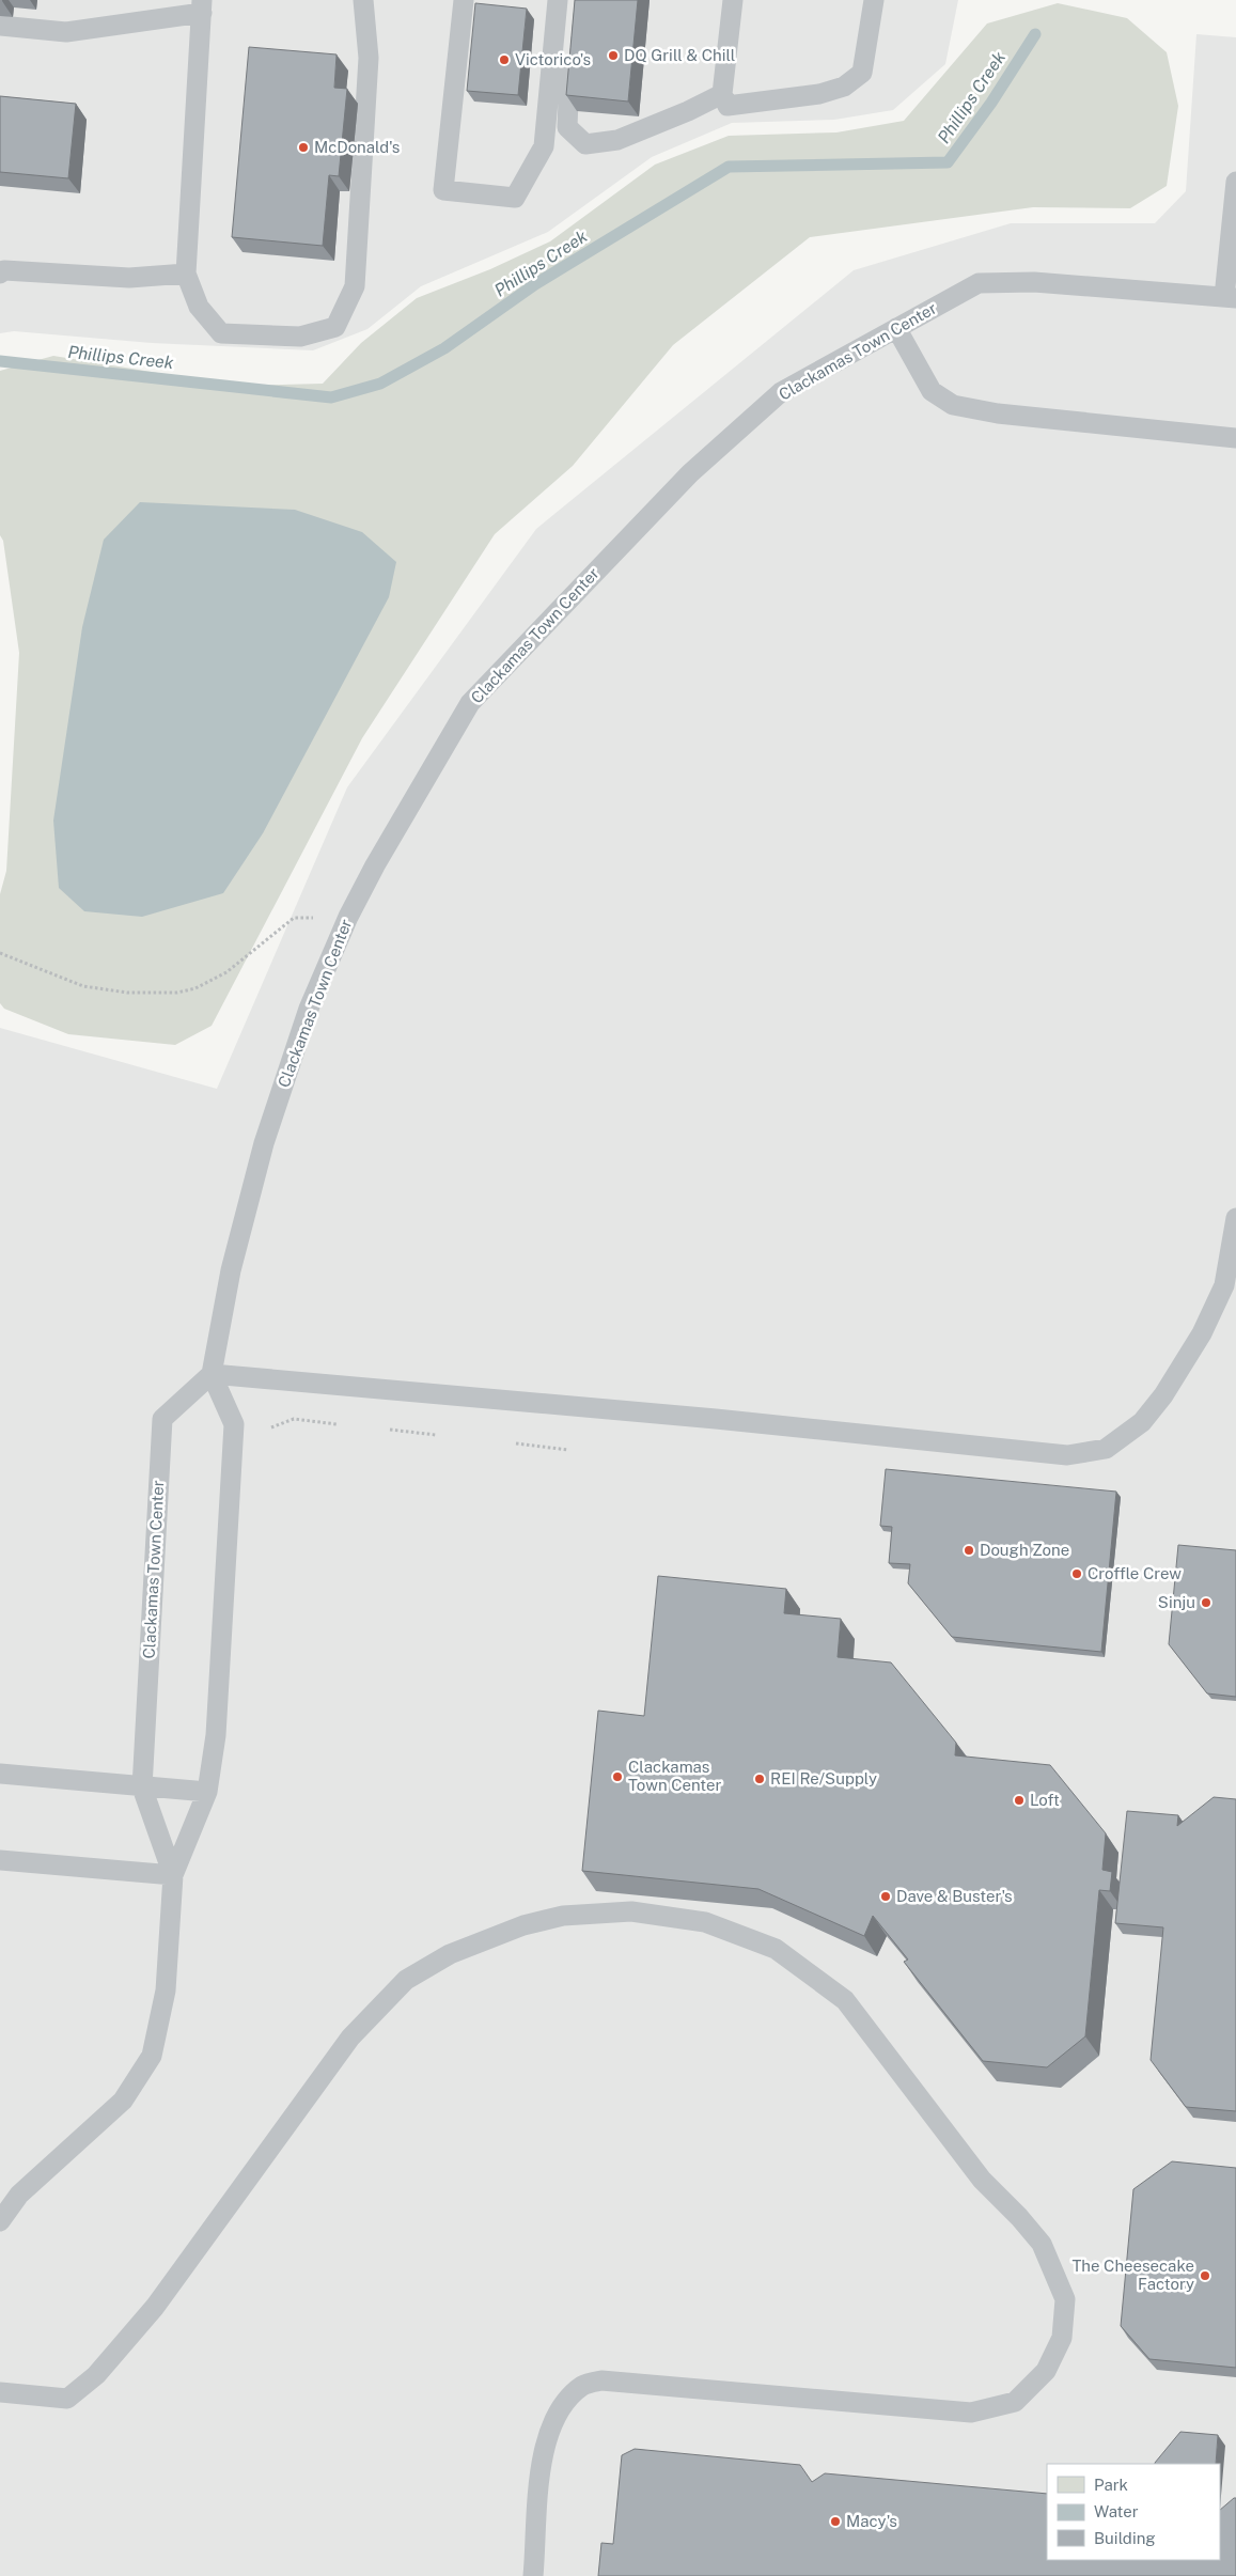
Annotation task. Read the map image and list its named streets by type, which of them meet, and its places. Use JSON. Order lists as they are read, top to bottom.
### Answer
{
  "streets": {
    "lane": ["Clackamas Town Center"]
  },
  "water": ["Phillips Creek"],
  "places": [
    "DQ Grill & Chill",
    "Victorico's",
    "McDonald's",
    "Dough Zone",
    "Croffle Crew",
    "Sinju",
    "Clackamas Town Center",
    "REI Re/Supply",
    "Loft",
    "Dave & Buster's",
    "The Cheesecake Factory",
    "Macy's"
  ],
  "legend": ["Park", "Water", "Building"]
}
